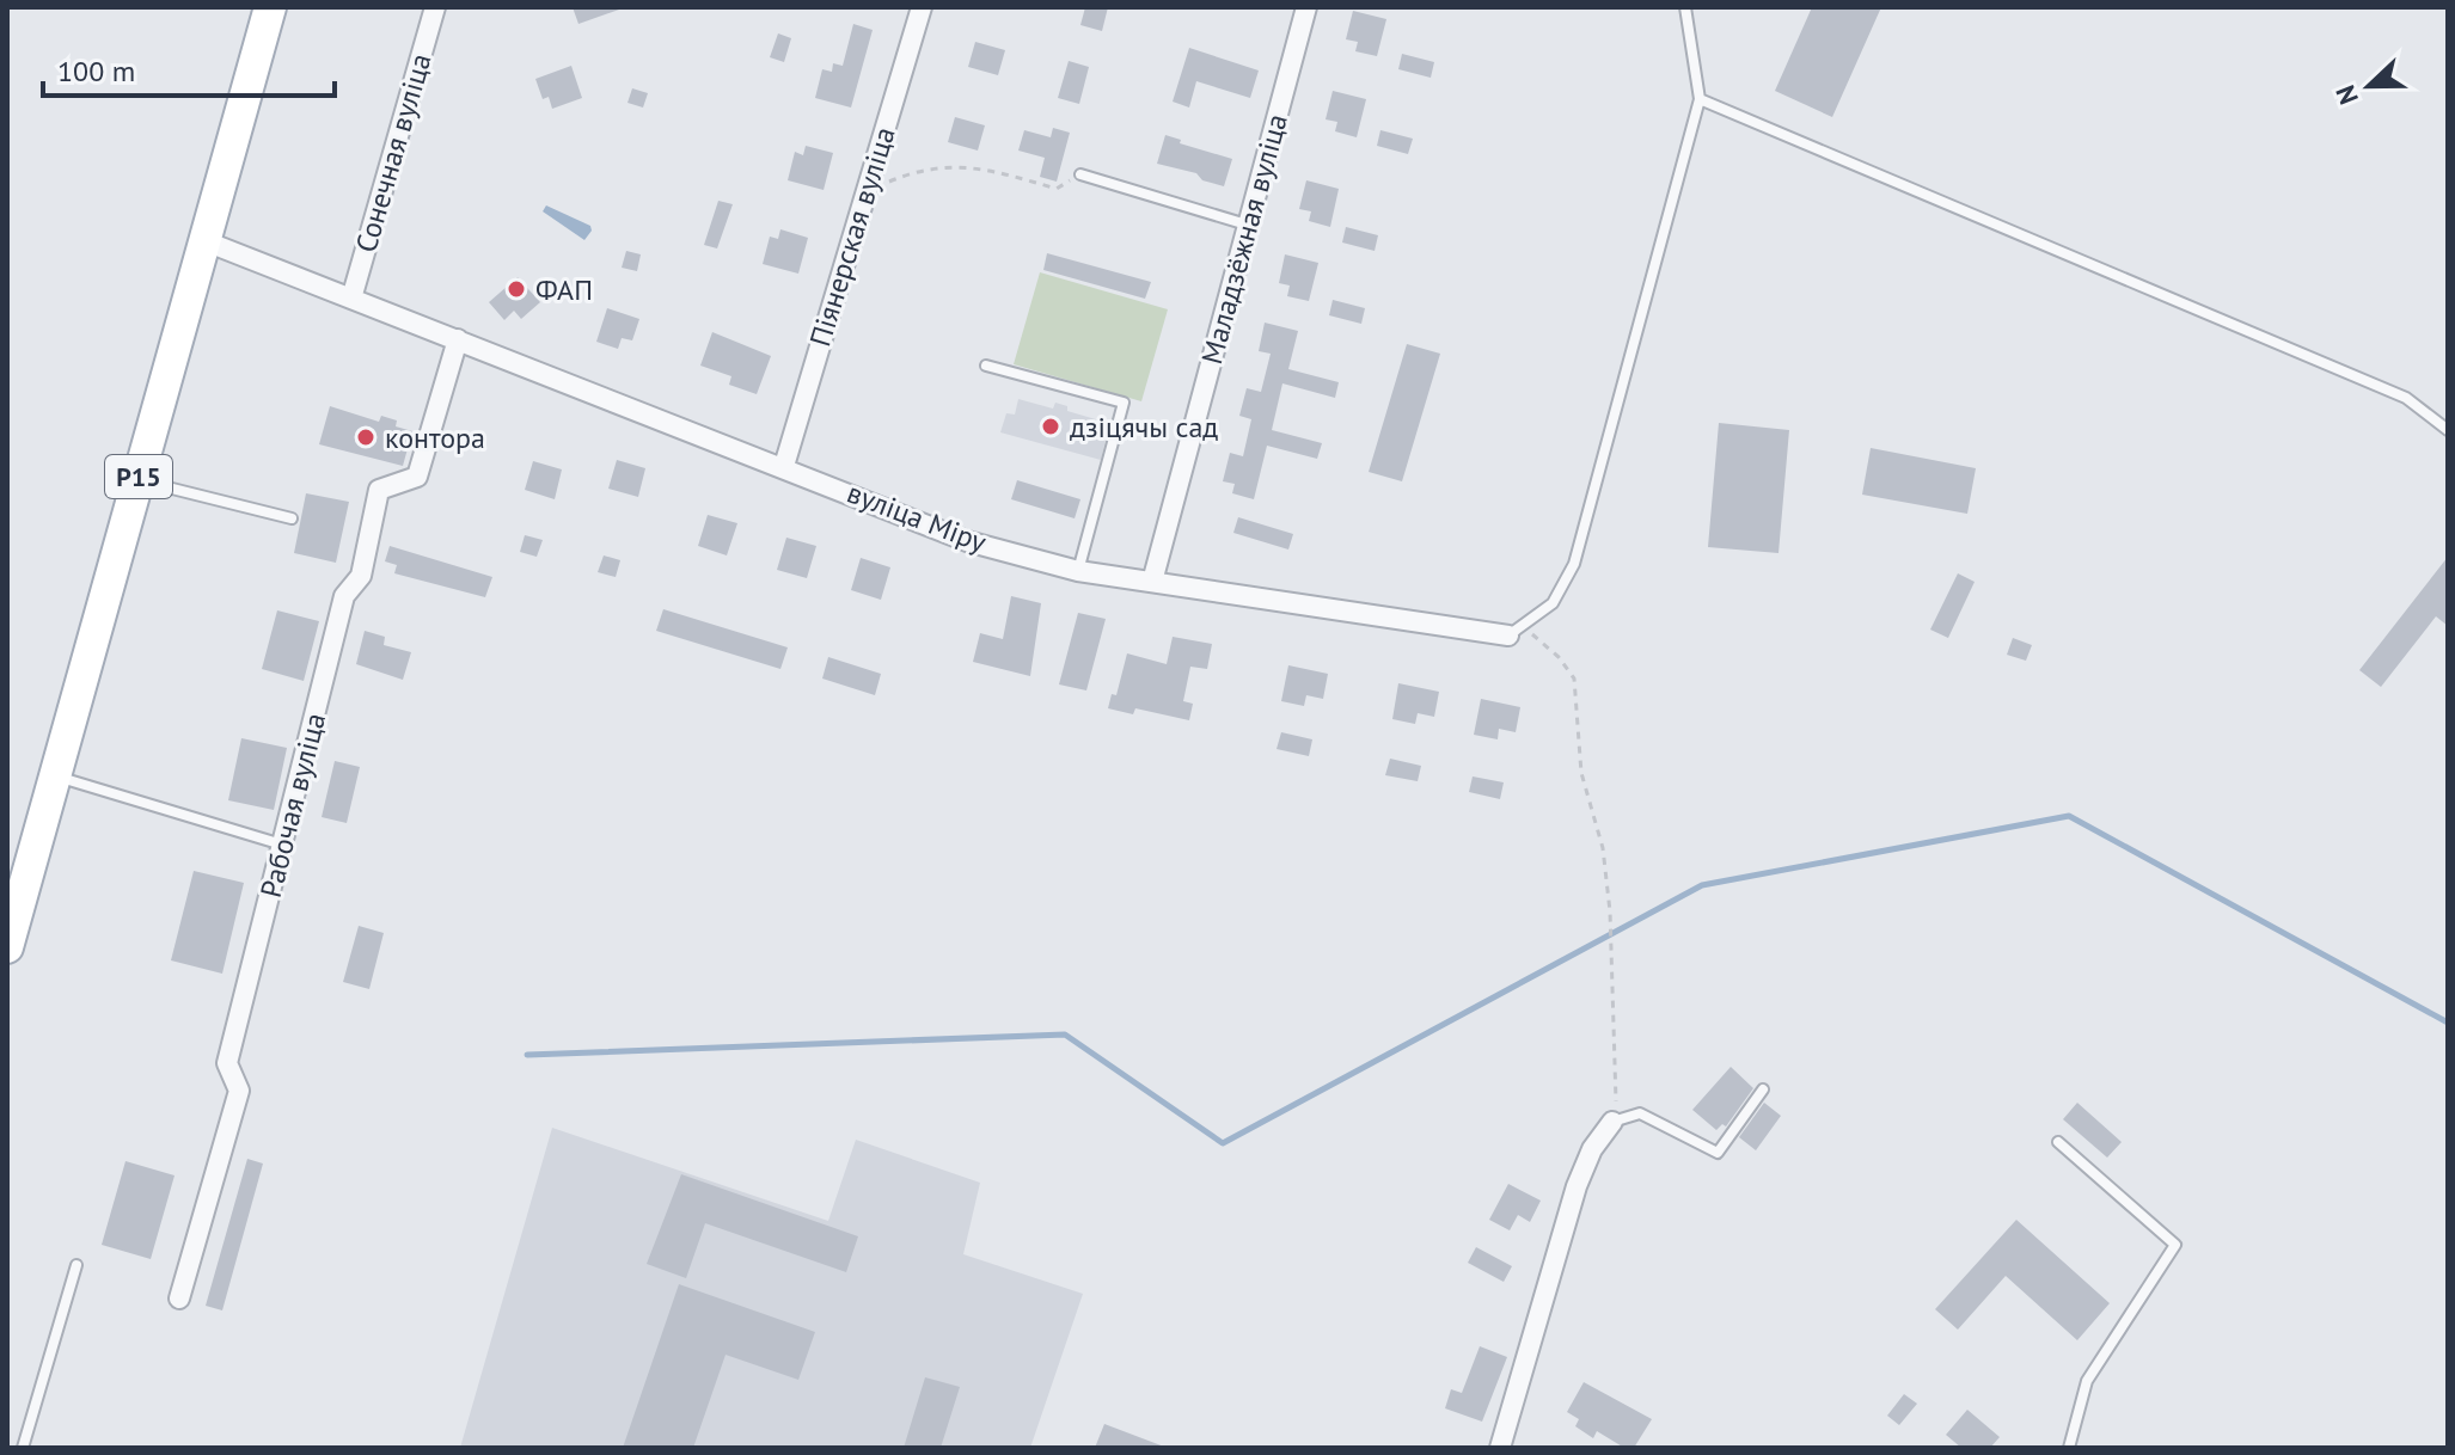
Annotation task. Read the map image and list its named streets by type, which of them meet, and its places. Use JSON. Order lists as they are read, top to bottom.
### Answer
{
  "streets": {
    "main road": ["Р15"],
    "street": [
      "Сонечная вуліца",
      "Піянерская вуліца",
      "Маладзёжная вуліца",
      "вуліца Міру",
      "Рабочая вуліца"
    ]
  },
  "crossings": [
    ["Сонечная вуліца", "вуліца Міру"],
    ["Піянерская вуліца", "вуліца Міру"],
    ["Маладзёжная вуліца", "вуліца Міру"],
    ["Р15", "вуліца Міру"],
    ["вуліца Міру", "Рабочая вуліца"]
  ],
  "places": ["ФАП", "дзіцячы сад", "контора"],
  "scale_bar": "100 m",
  "north": "left"
}
